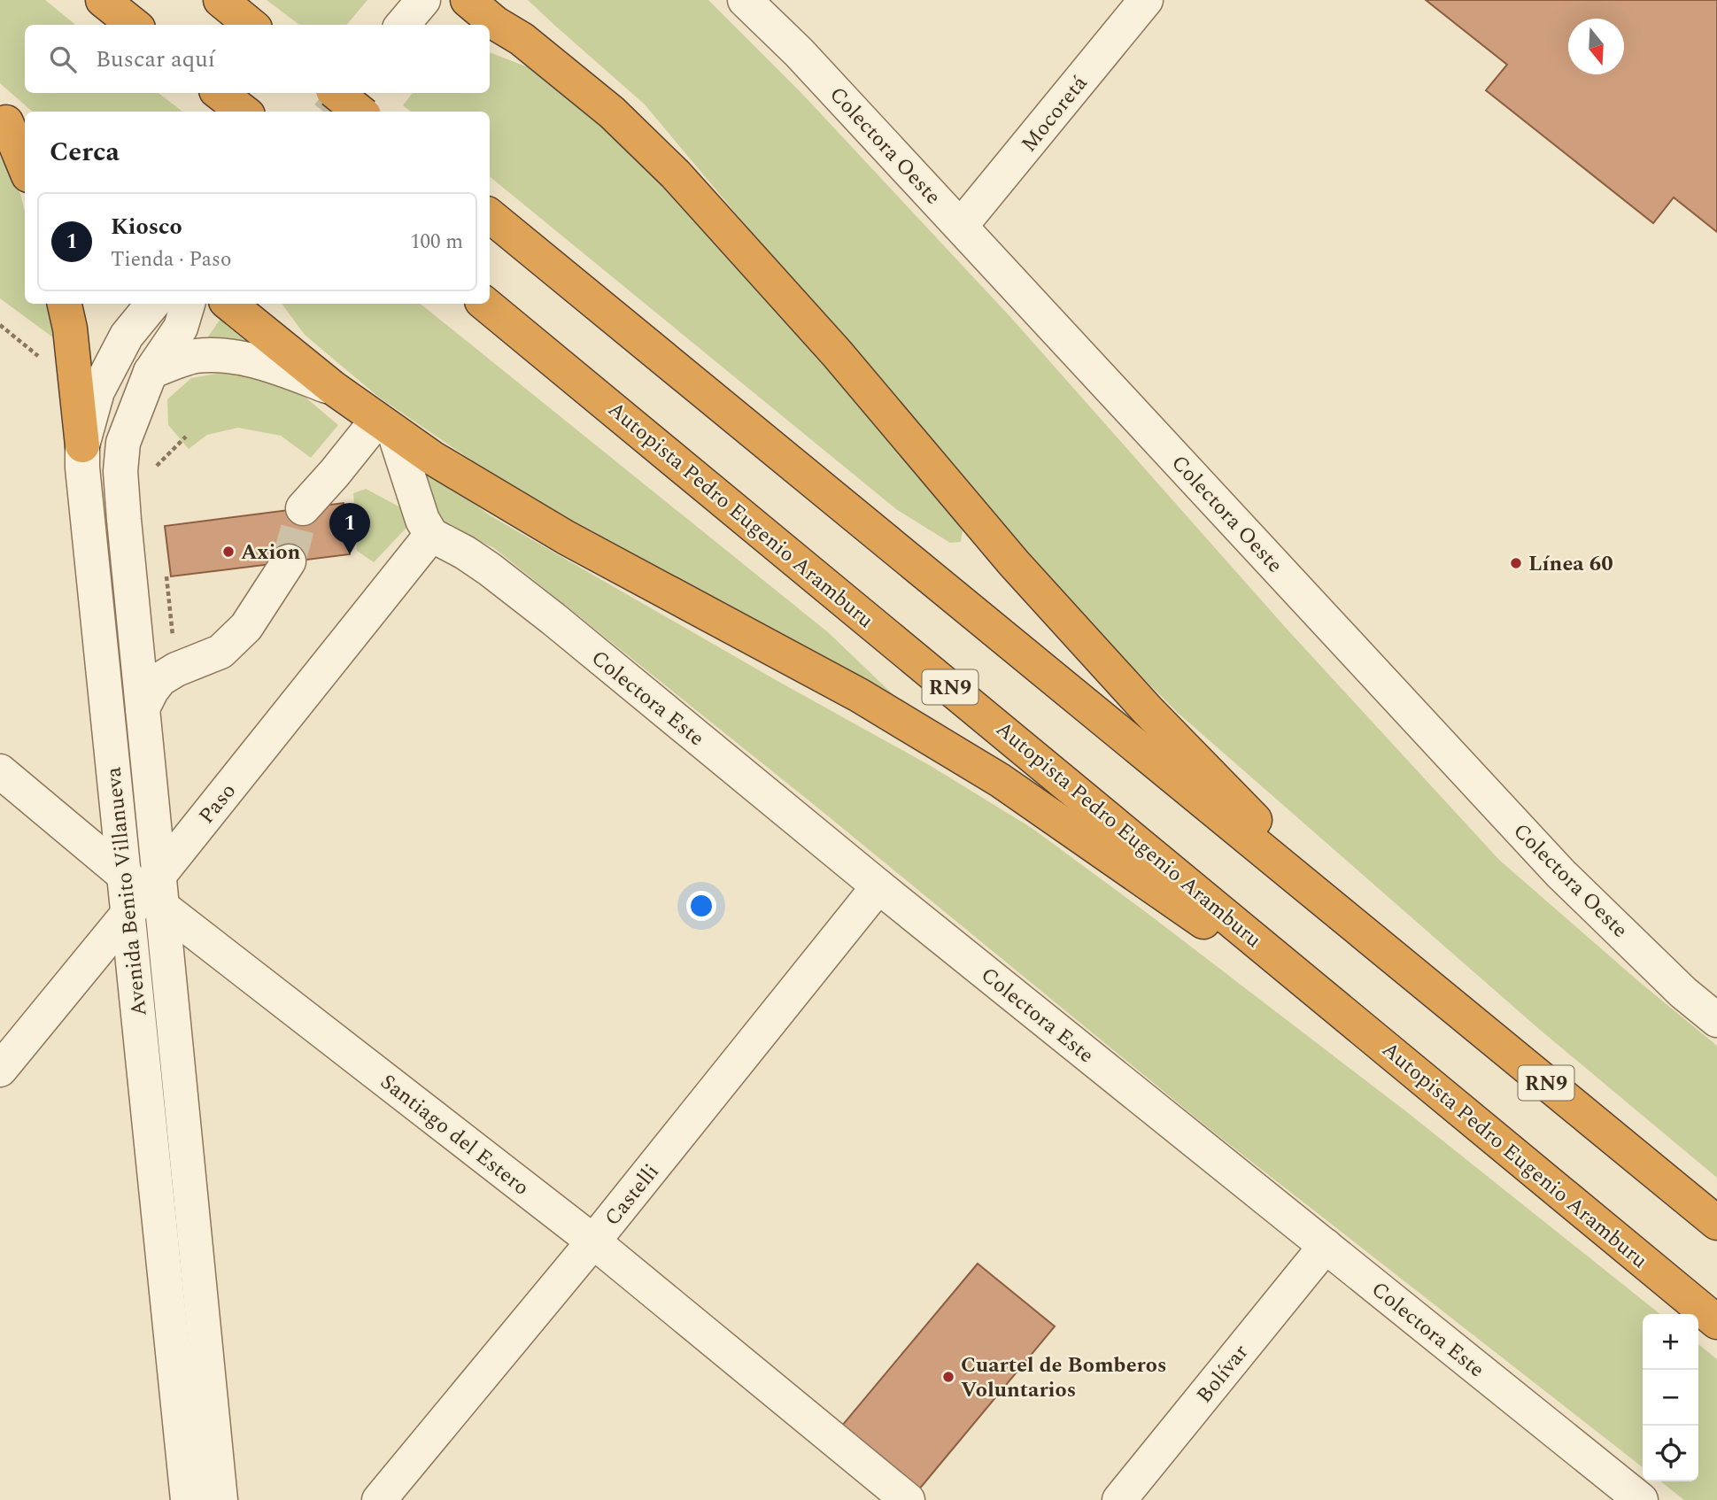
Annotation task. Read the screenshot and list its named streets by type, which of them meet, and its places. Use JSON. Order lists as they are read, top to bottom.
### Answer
{
  "streets": {
    "highway": ["Autopista Pedro Eugenio Aramburu", "RN9"],
    "street": [
      "Mocoretá",
      "Colectora Oeste",
      "Colectora Este",
      "Paso",
      "Avenida Benito Villanueva",
      "Santiago del Estero",
      "Castelli",
      "Bolívar"
    ]
  },
  "crossings": [
    ["Mocoretá", "Colectora Oeste"],
    ["Colectora Este", "Paso"],
    ["Colectora Este", "Castelli"],
    ["Colectora Este", "Bolívar"],
    ["Paso", "Avenida Benito Villanueva"],
    ["Paso", "Santiago del Estero"],
    ["Avenida Benito Villanueva", "Santiago del Estero"],
    ["Santiago del Estero", "Castelli"]
  ],
  "places": ["Axion", "Línea 60", "Cuartel de Bomberos Voluntarios"],
  "north": "bottom",
  "page": {
    "search": "Buscar aquí",
    "heading": "Cerca",
    "list": [
      {
        "mark": "1",
        "name": "Kiosco",
        "note": "Tienda · Paso",
        "value": "100 m"
      }
    ],
    "pins": "1",
    "map_buttons": ["+", "−"]
  }
}
